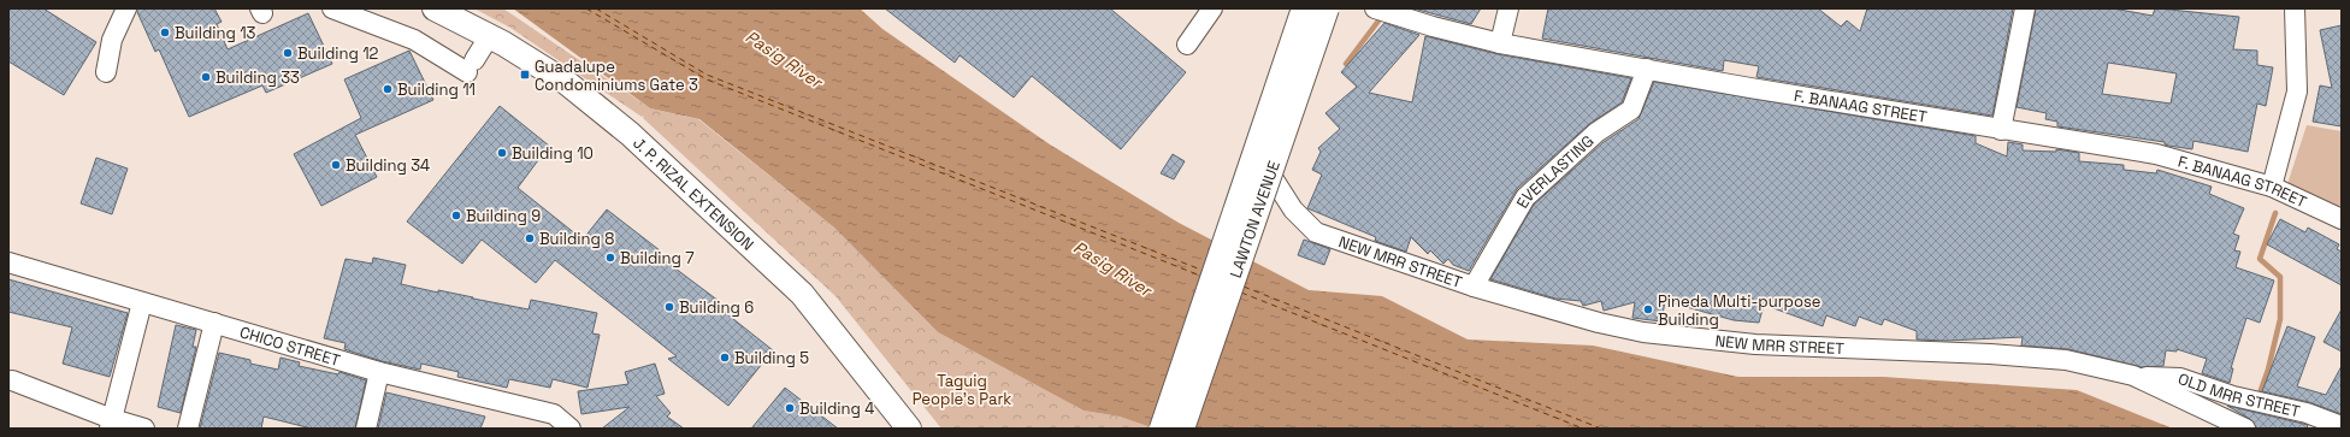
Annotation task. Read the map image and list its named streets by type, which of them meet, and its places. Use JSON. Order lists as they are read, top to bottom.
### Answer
{
  "streets": {
    "main road": ["J. P. RIZAL EXTENSION", "LAWTON AVENUE"],
    "street": [
      "F. BANAAG STREET",
      "EVERLASTING",
      "NEW MRR STREET",
      "CHICO STREET",
      "OLD MRR STREET"
    ]
  },
  "crossings": [
    ["F. BANAAG STREET", "EVERLASTING"],
    ["EVERLASTING", "NEW MRR STREET"],
    ["NEW MRR STREET", "OLD MRR STREET"]
  ],
  "water": ["Pasig River"],
  "parks": ["Taguig People's Park"],
  "places": {
    "other": [
      "Building 13",
      "Building 12",
      "Building 33",
      "Building 11",
      "Building 10",
      "Building 34",
      "Building 9",
      "Building 8",
      "Building 7",
      "Building 6",
      "Pineda Multi-purpose Building",
      "Building 5",
      "Building 4"
    ],
    "transit": ["Guadalupe Condominiums Gate 3"]
  }
}
